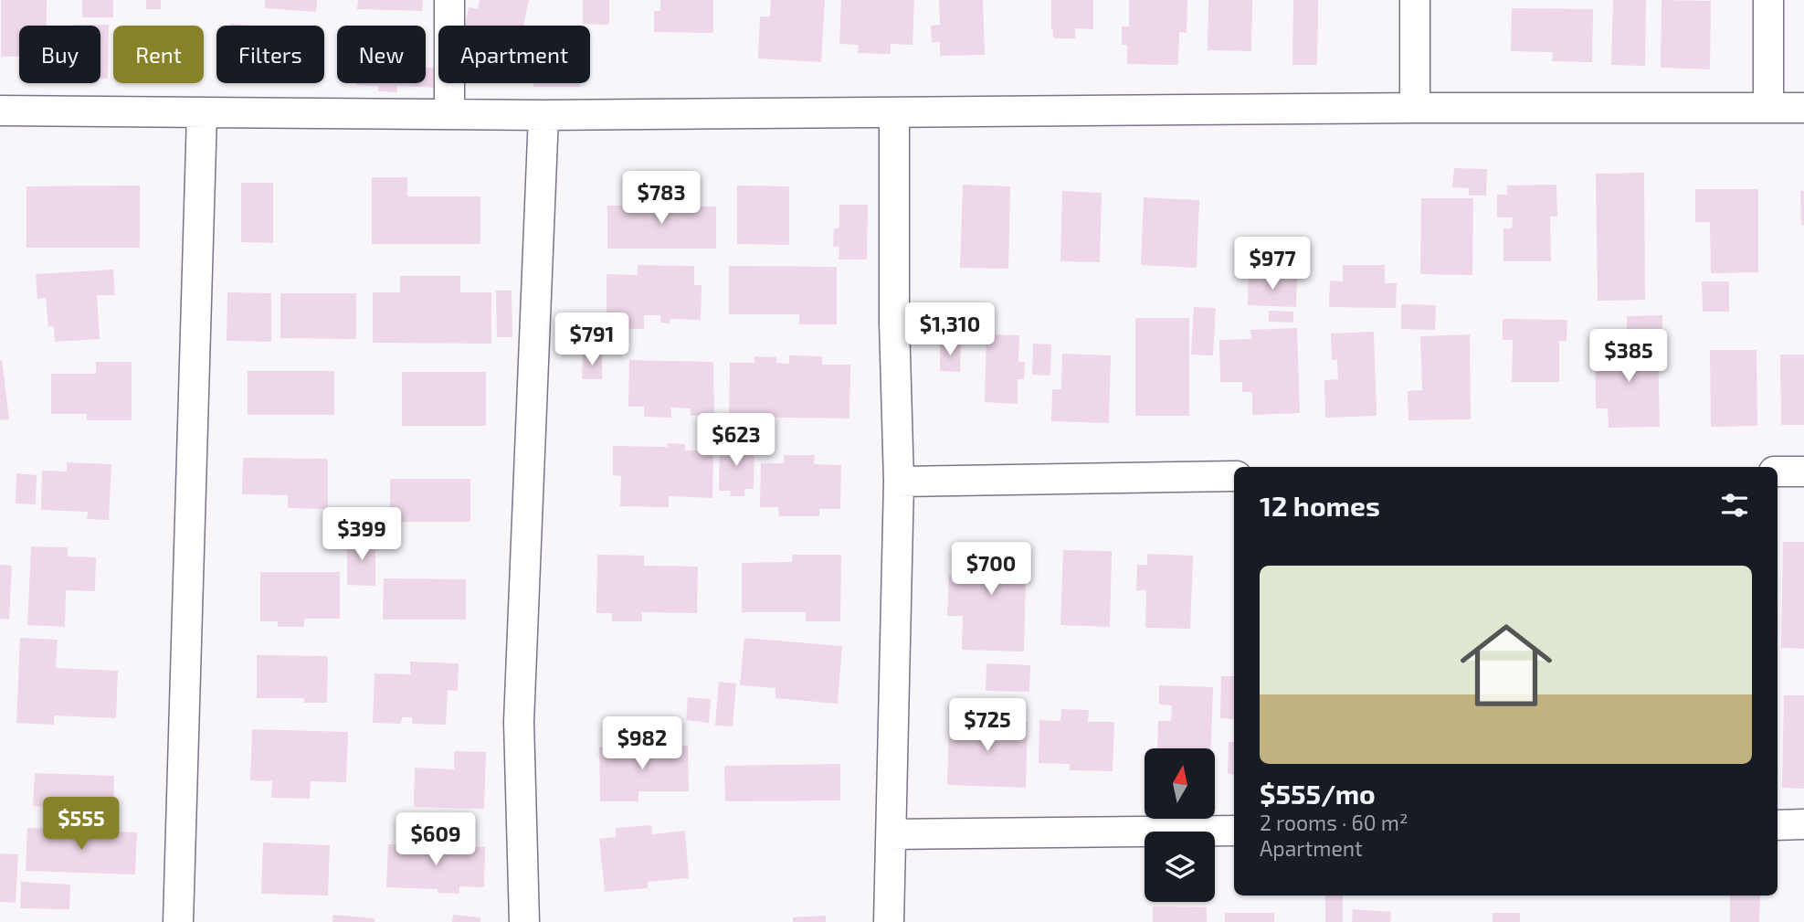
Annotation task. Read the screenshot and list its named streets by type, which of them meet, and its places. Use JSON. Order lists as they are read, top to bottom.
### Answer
{
  "north": "top",
  "page": {
    "chip": [
      "Buy",
      "Rent",
      "Filters",
      "New",
      "Apartment"
    ],
    "price": [
      "$783",
      "$977",
      "$1,310",
      "$791",
      "$385",
      "$623",
      "$399",
      "$700",
      "$725",
      "$982",
      "$555",
      "$609"
    ],
    "heading": "12 homes",
    "list": [
      {
        "name": "$555/mo",
        "note": "2 rooms · 60 m² · Apartment"
      }
    ]
  }
}
